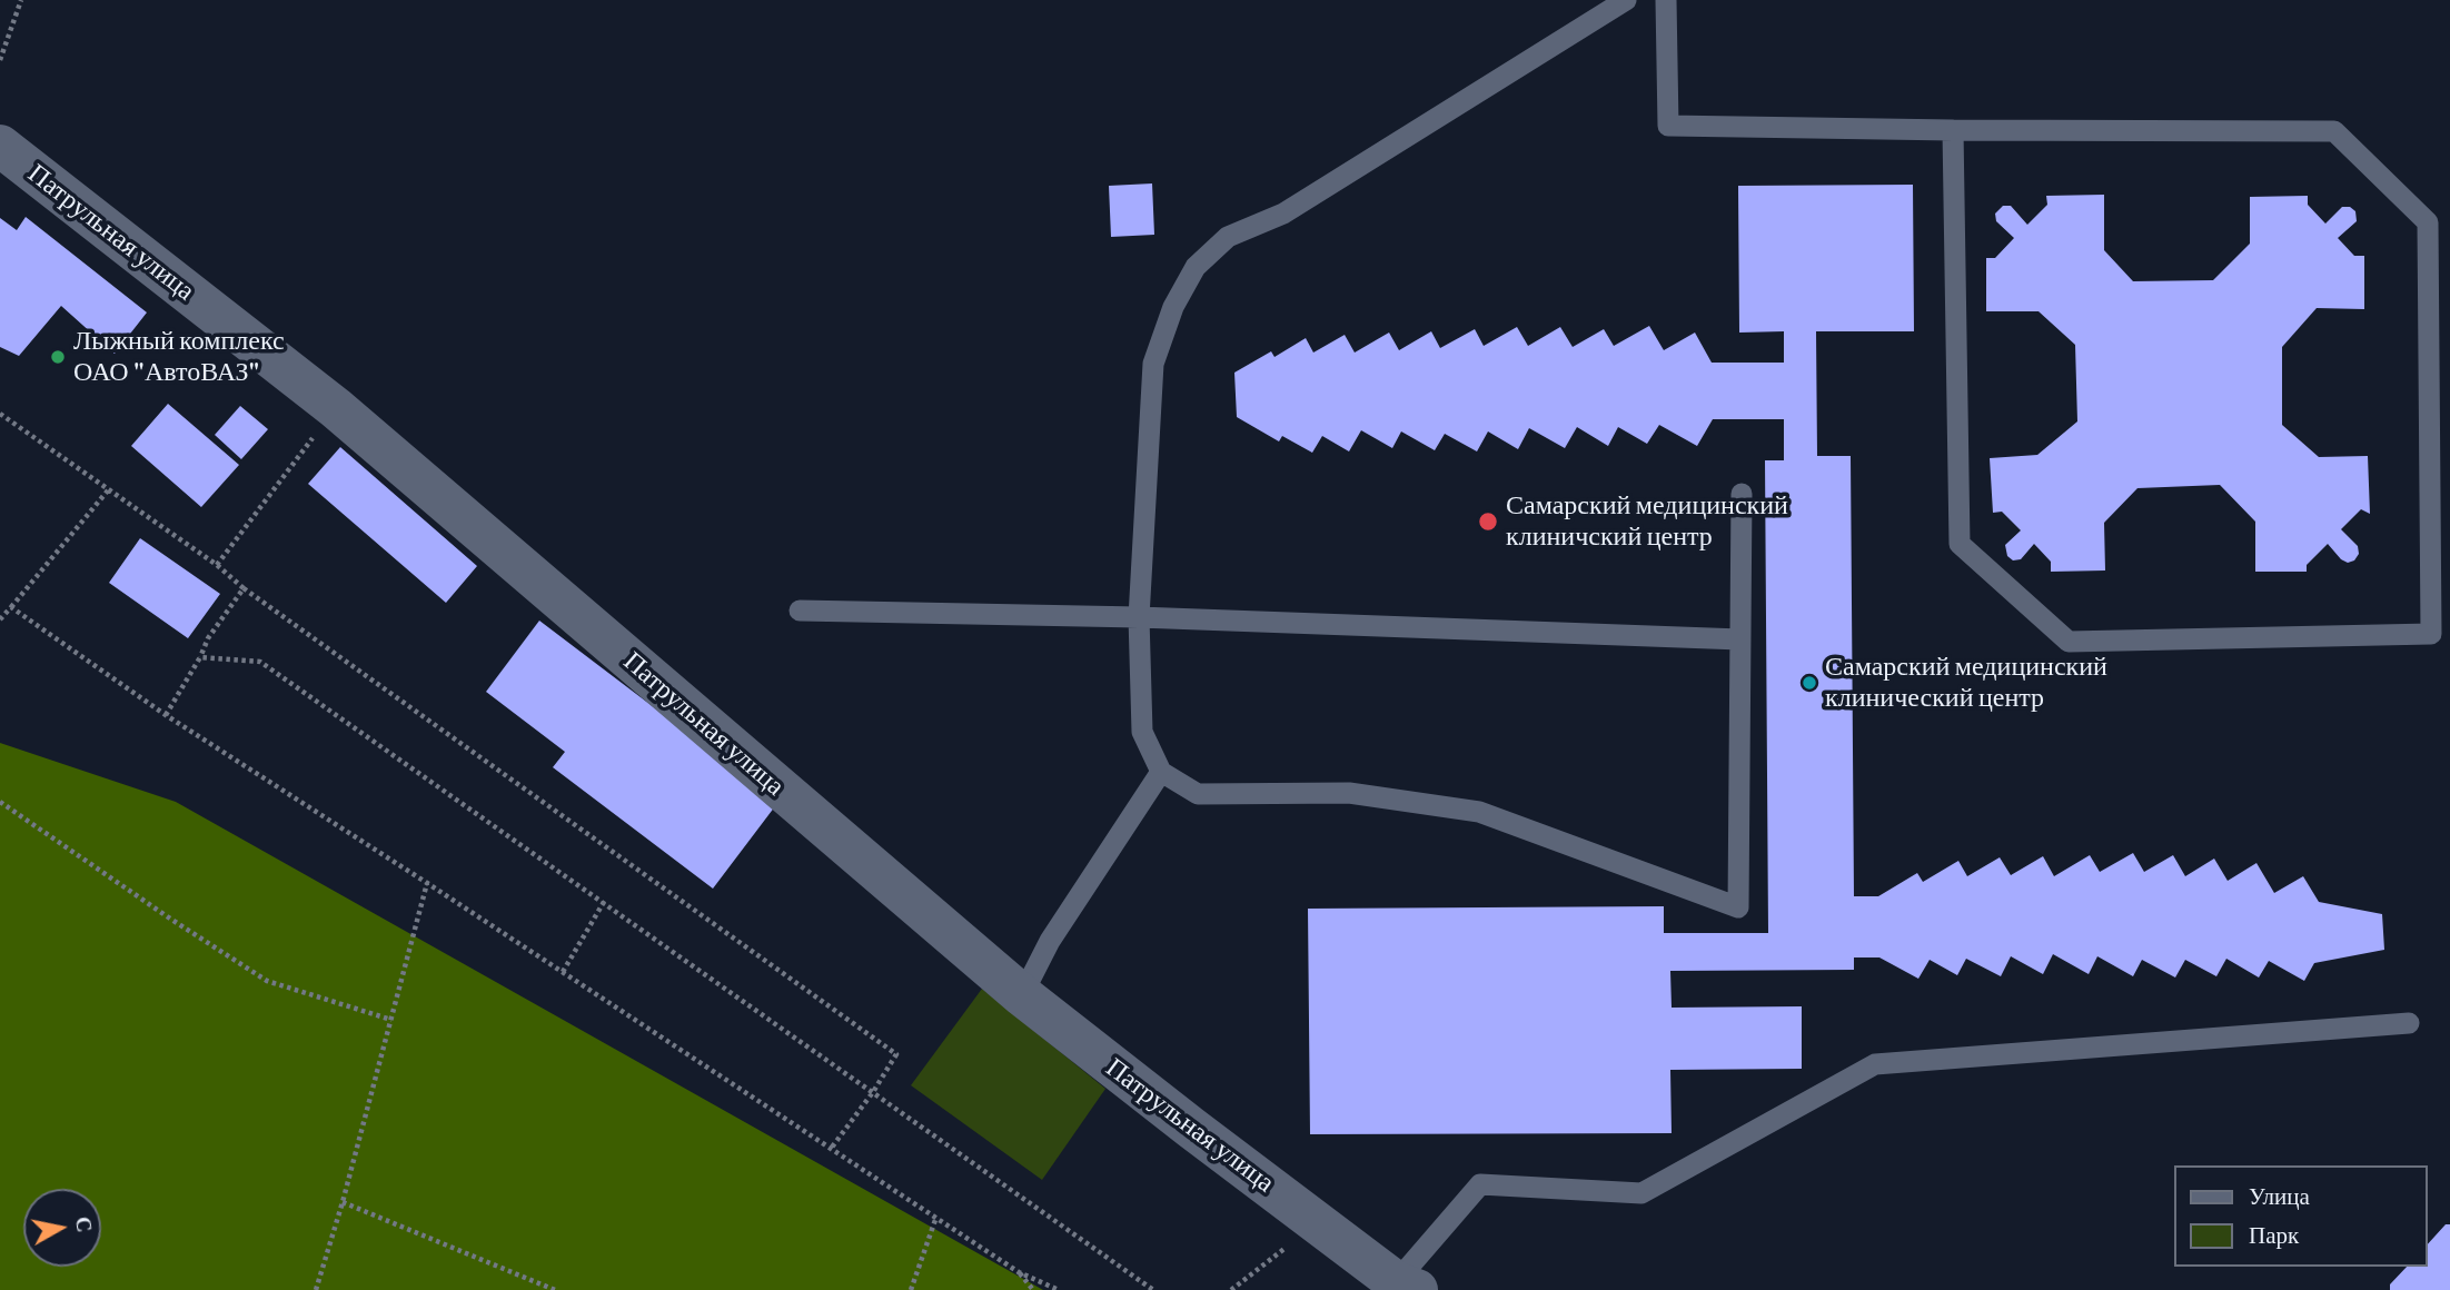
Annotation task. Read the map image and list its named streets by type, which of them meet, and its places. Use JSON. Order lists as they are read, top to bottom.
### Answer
{
  "streets": {
    "street": ["Патрульная улица"]
  },
  "places": ["Лыжный комплекс ОАО \"АвтоВАЗ\"", "Самарский медицинский клиничский центр", "Самарский медицинский клинический центр"],
  "legend": ["Улица", "Парк"],
  "north": "right"
}
